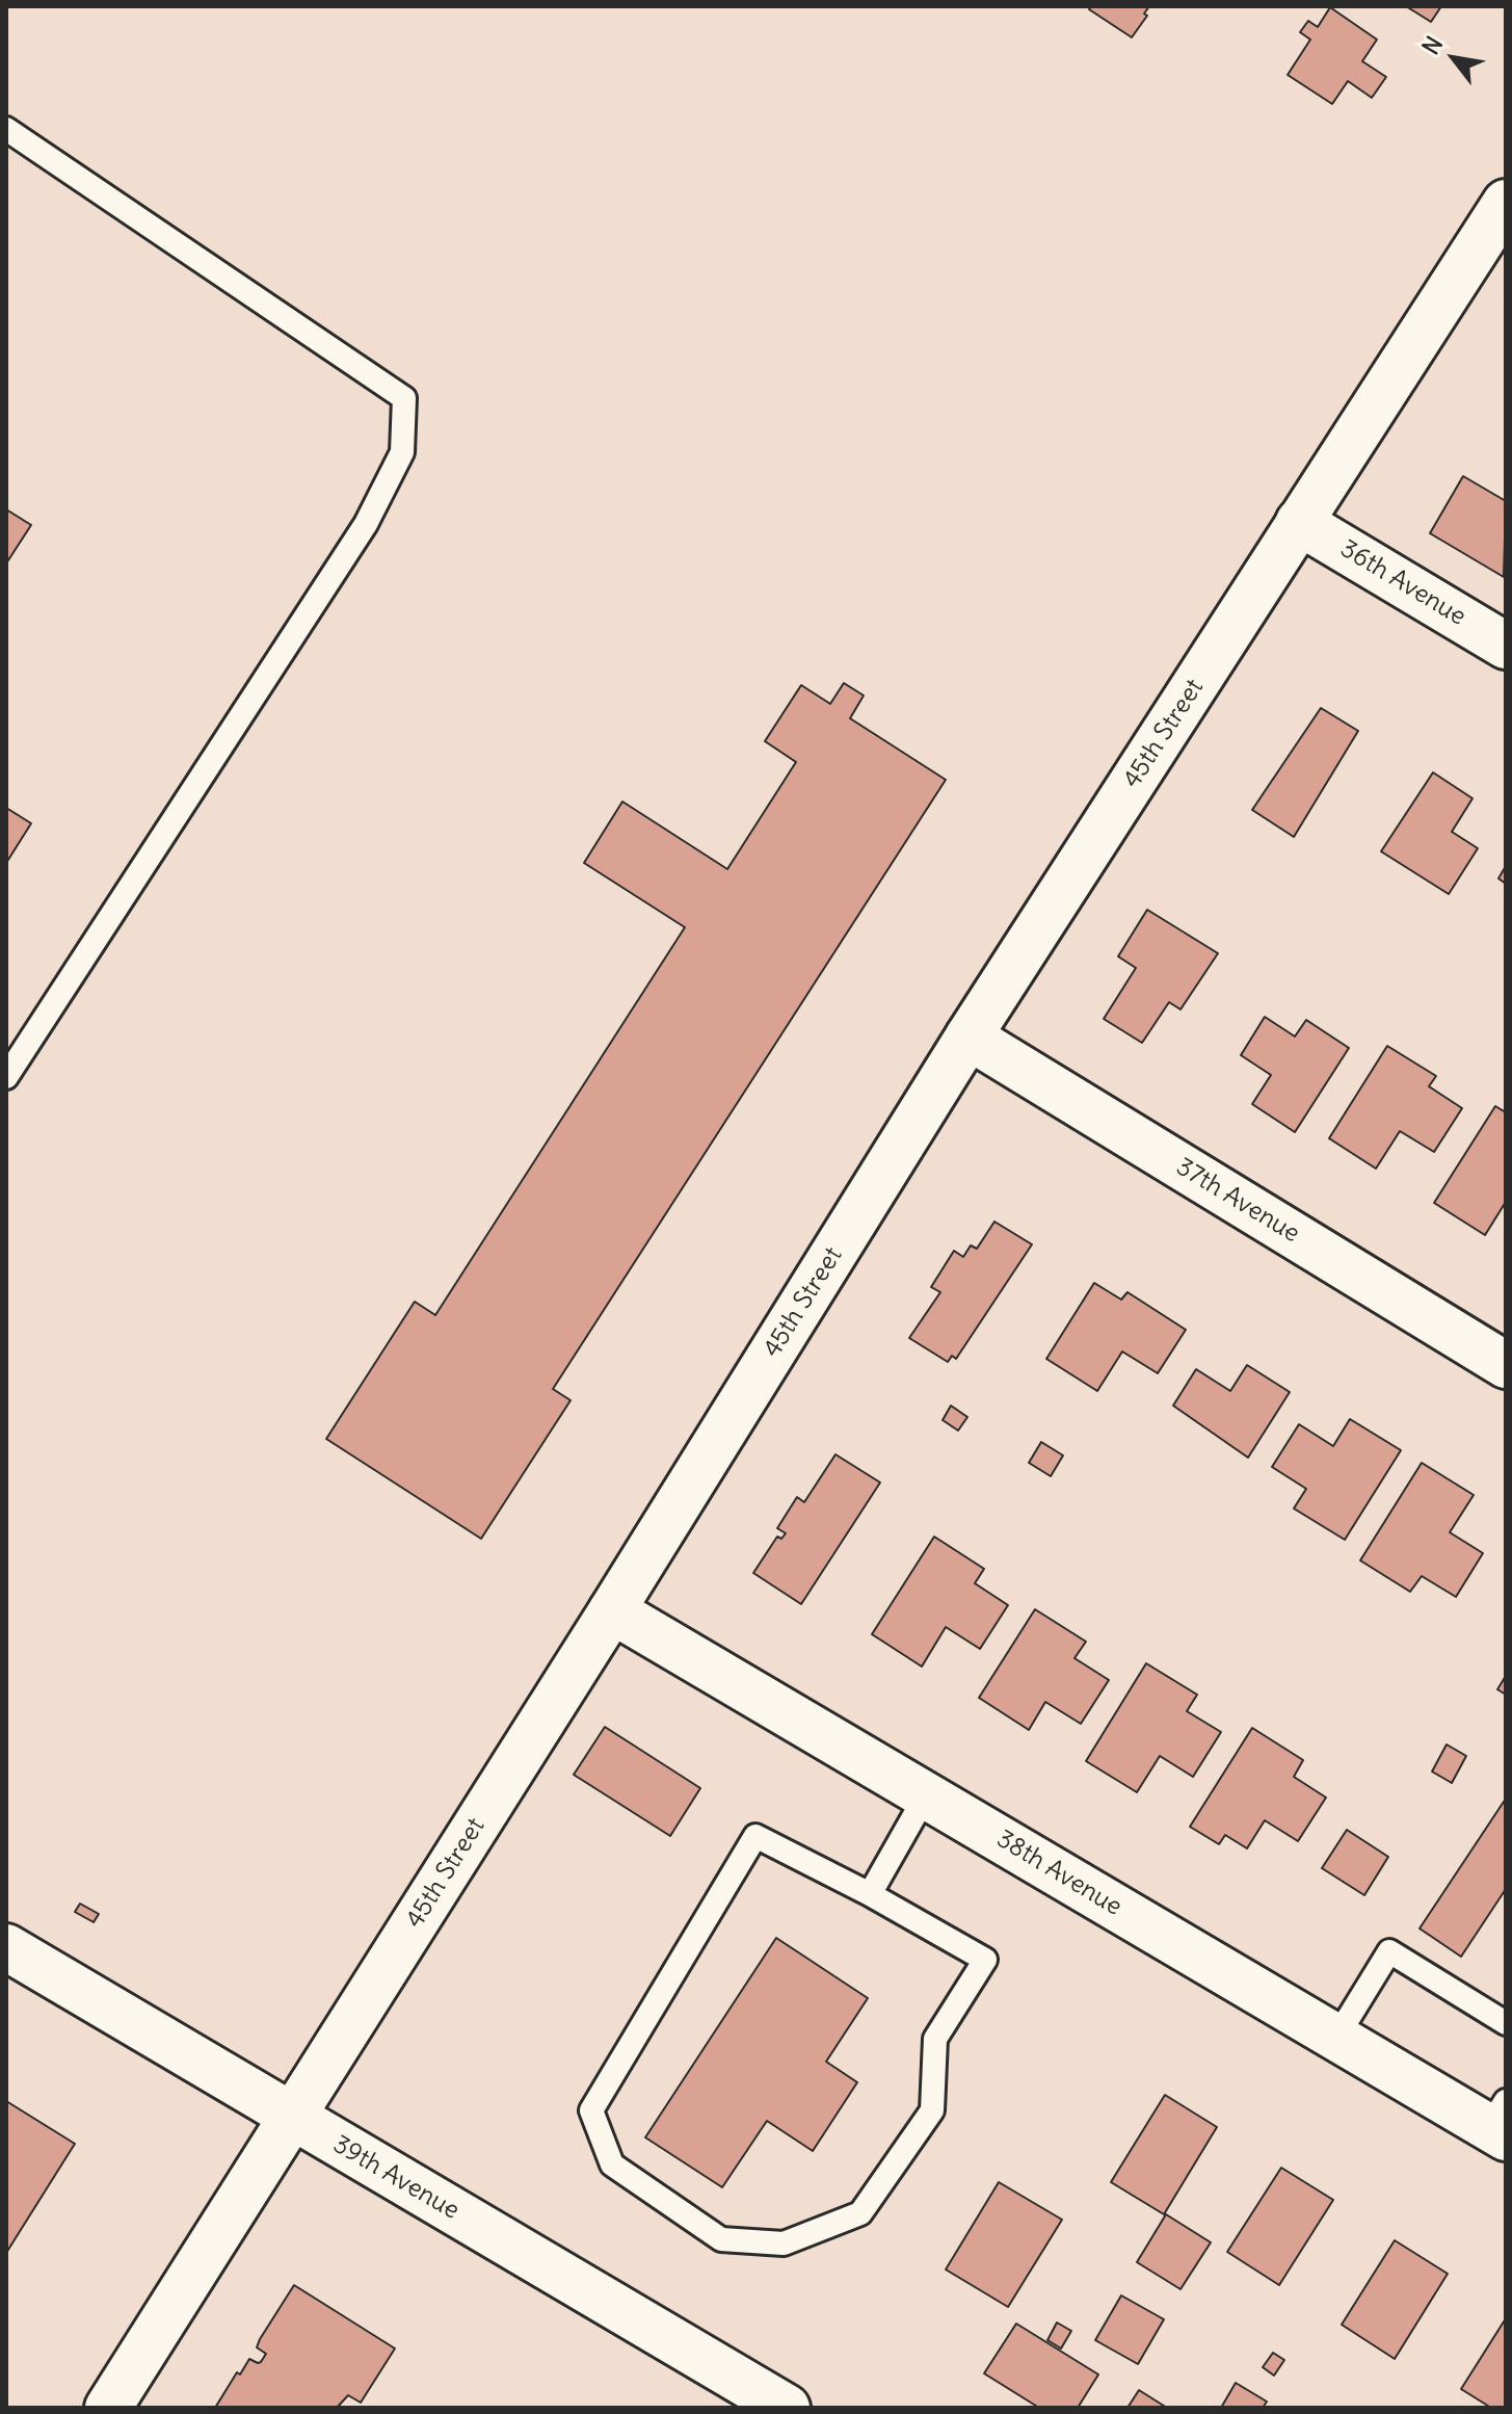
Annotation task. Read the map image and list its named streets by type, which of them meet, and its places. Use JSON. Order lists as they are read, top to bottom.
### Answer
{
  "streets": {
    "street": [
      "36th Avenue",
      "45th Street",
      "37th Avenue",
      "38th Avenue",
      "39th Avenue"
    ]
  },
  "crossings": [
    ["36th Avenue", "45th Street"],
    ["45th Street", "37th Avenue"],
    ["45th Street", "38th Avenue"],
    ["45th Street", "39th Avenue"]
  ],
  "north": "top left"
}
